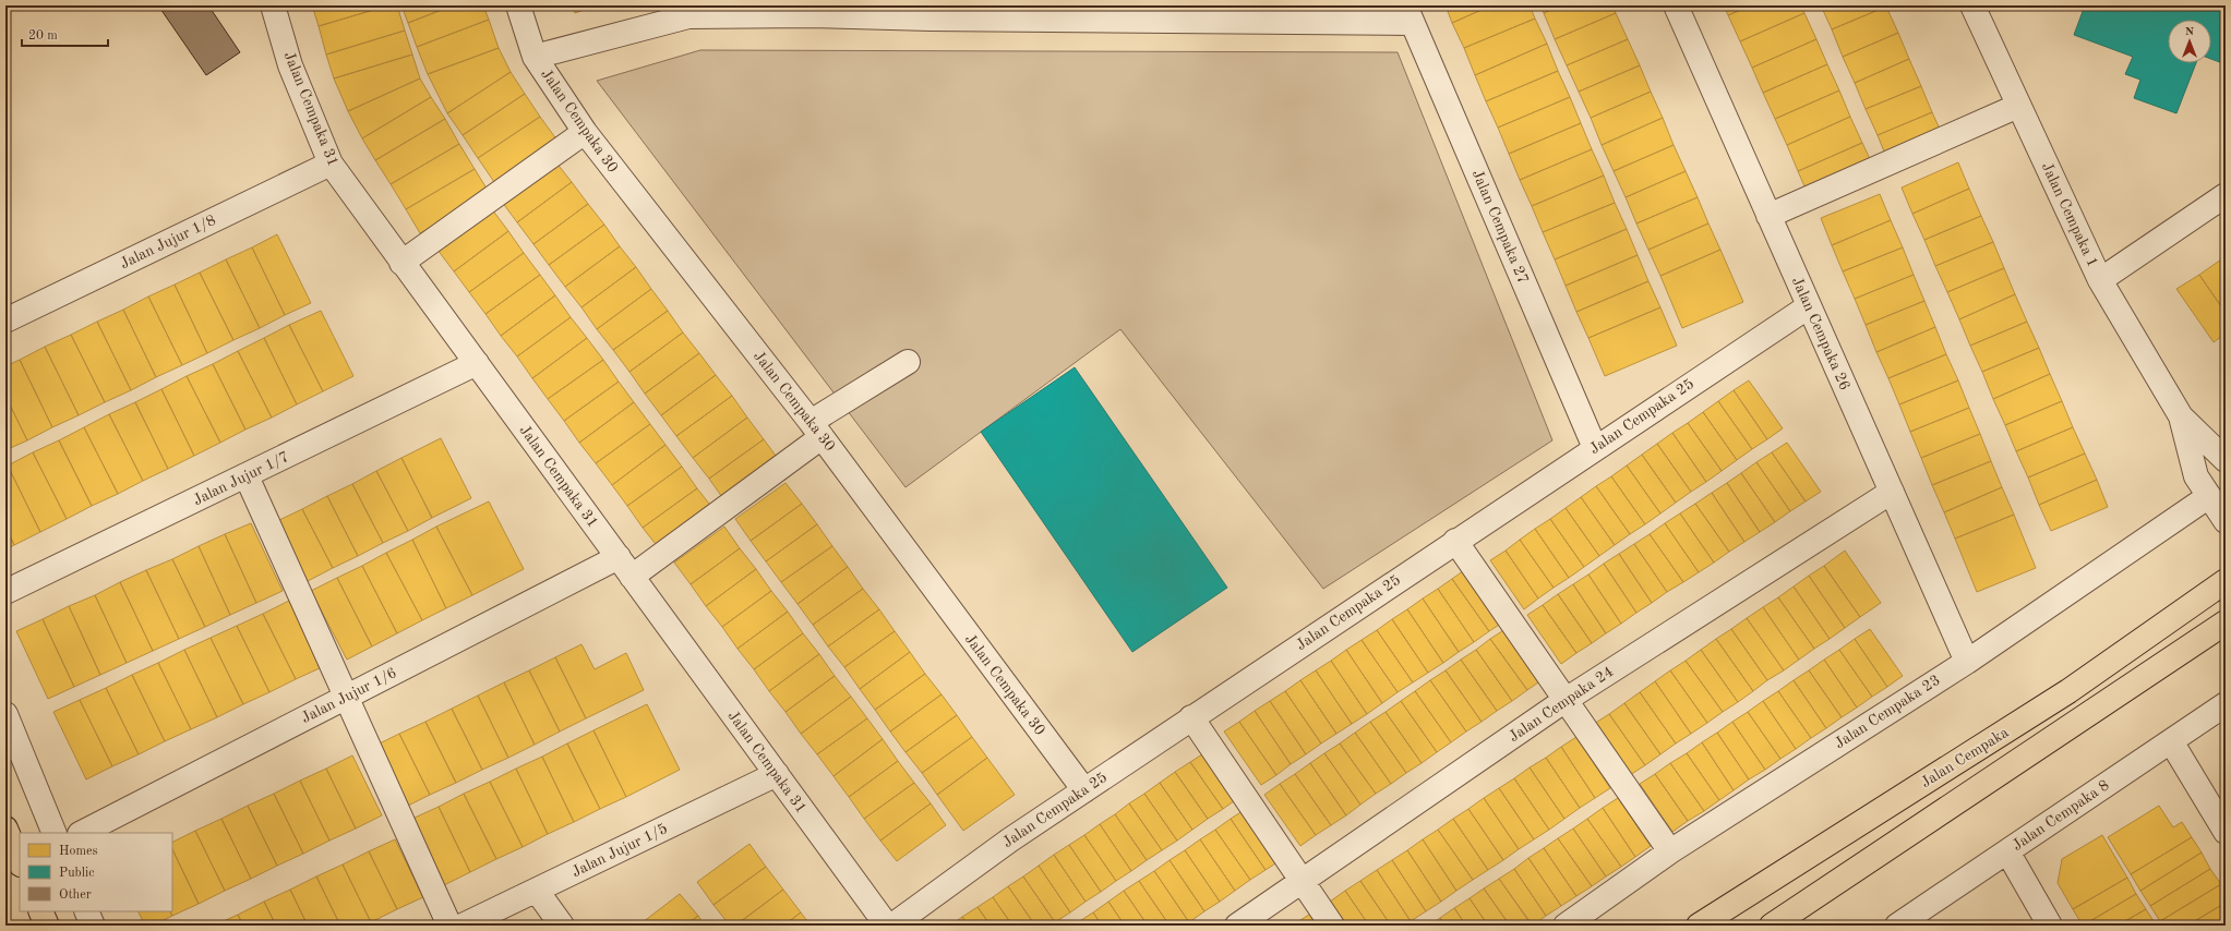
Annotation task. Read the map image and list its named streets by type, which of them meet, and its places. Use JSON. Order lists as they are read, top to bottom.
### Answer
{
  "streets": {
    "main road": ["Jalan Cempaka"],
    "street": [
      "Jalan Cempaka 31",
      "Jalan Cempaka 30",
      "Jalan Cempaka 1",
      "Jalan Cempaka 27",
      "Jalan Jujur 1/8",
      "Jalan Cempaka 26",
      "Jalan Cempaka 25",
      "Jalan Jujur 1/7",
      "Jalan Jujur 1/6",
      "Jalan Cempaka 24",
      "Jalan Cempaka 23",
      "Jalan Cempaka 8",
      "Jalan Jujur 1/5"
    ]
  },
  "crossings": [
    ["Jalan Cempaka 31", "Jalan Jujur 1/8"],
    ["Jalan Cempaka 31", "Jalan Jujur 1/7"],
    ["Jalan Cempaka 31", "Jalan Jujur 1/6"],
    ["Jalan Cempaka 31", "Jalan Jujur 1/5"],
    ["Jalan Cempaka 30", "Jalan Cempaka 25"],
    ["Jalan Cempaka 1", "Jalan Cempaka 23"],
    ["Jalan Cempaka 27", "Jalan Cempaka 25"],
    ["Jalan Cempaka 26", "Jalan Cempaka 25"],
    ["Jalan Cempaka 26", "Jalan Cempaka 24"],
    ["Jalan Cempaka 26", "Jalan Cempaka 23"]
  ],
  "legend": ["Homes", "Public", "Other"],
  "scale_bar": "20 m",
  "north": "top"
}
